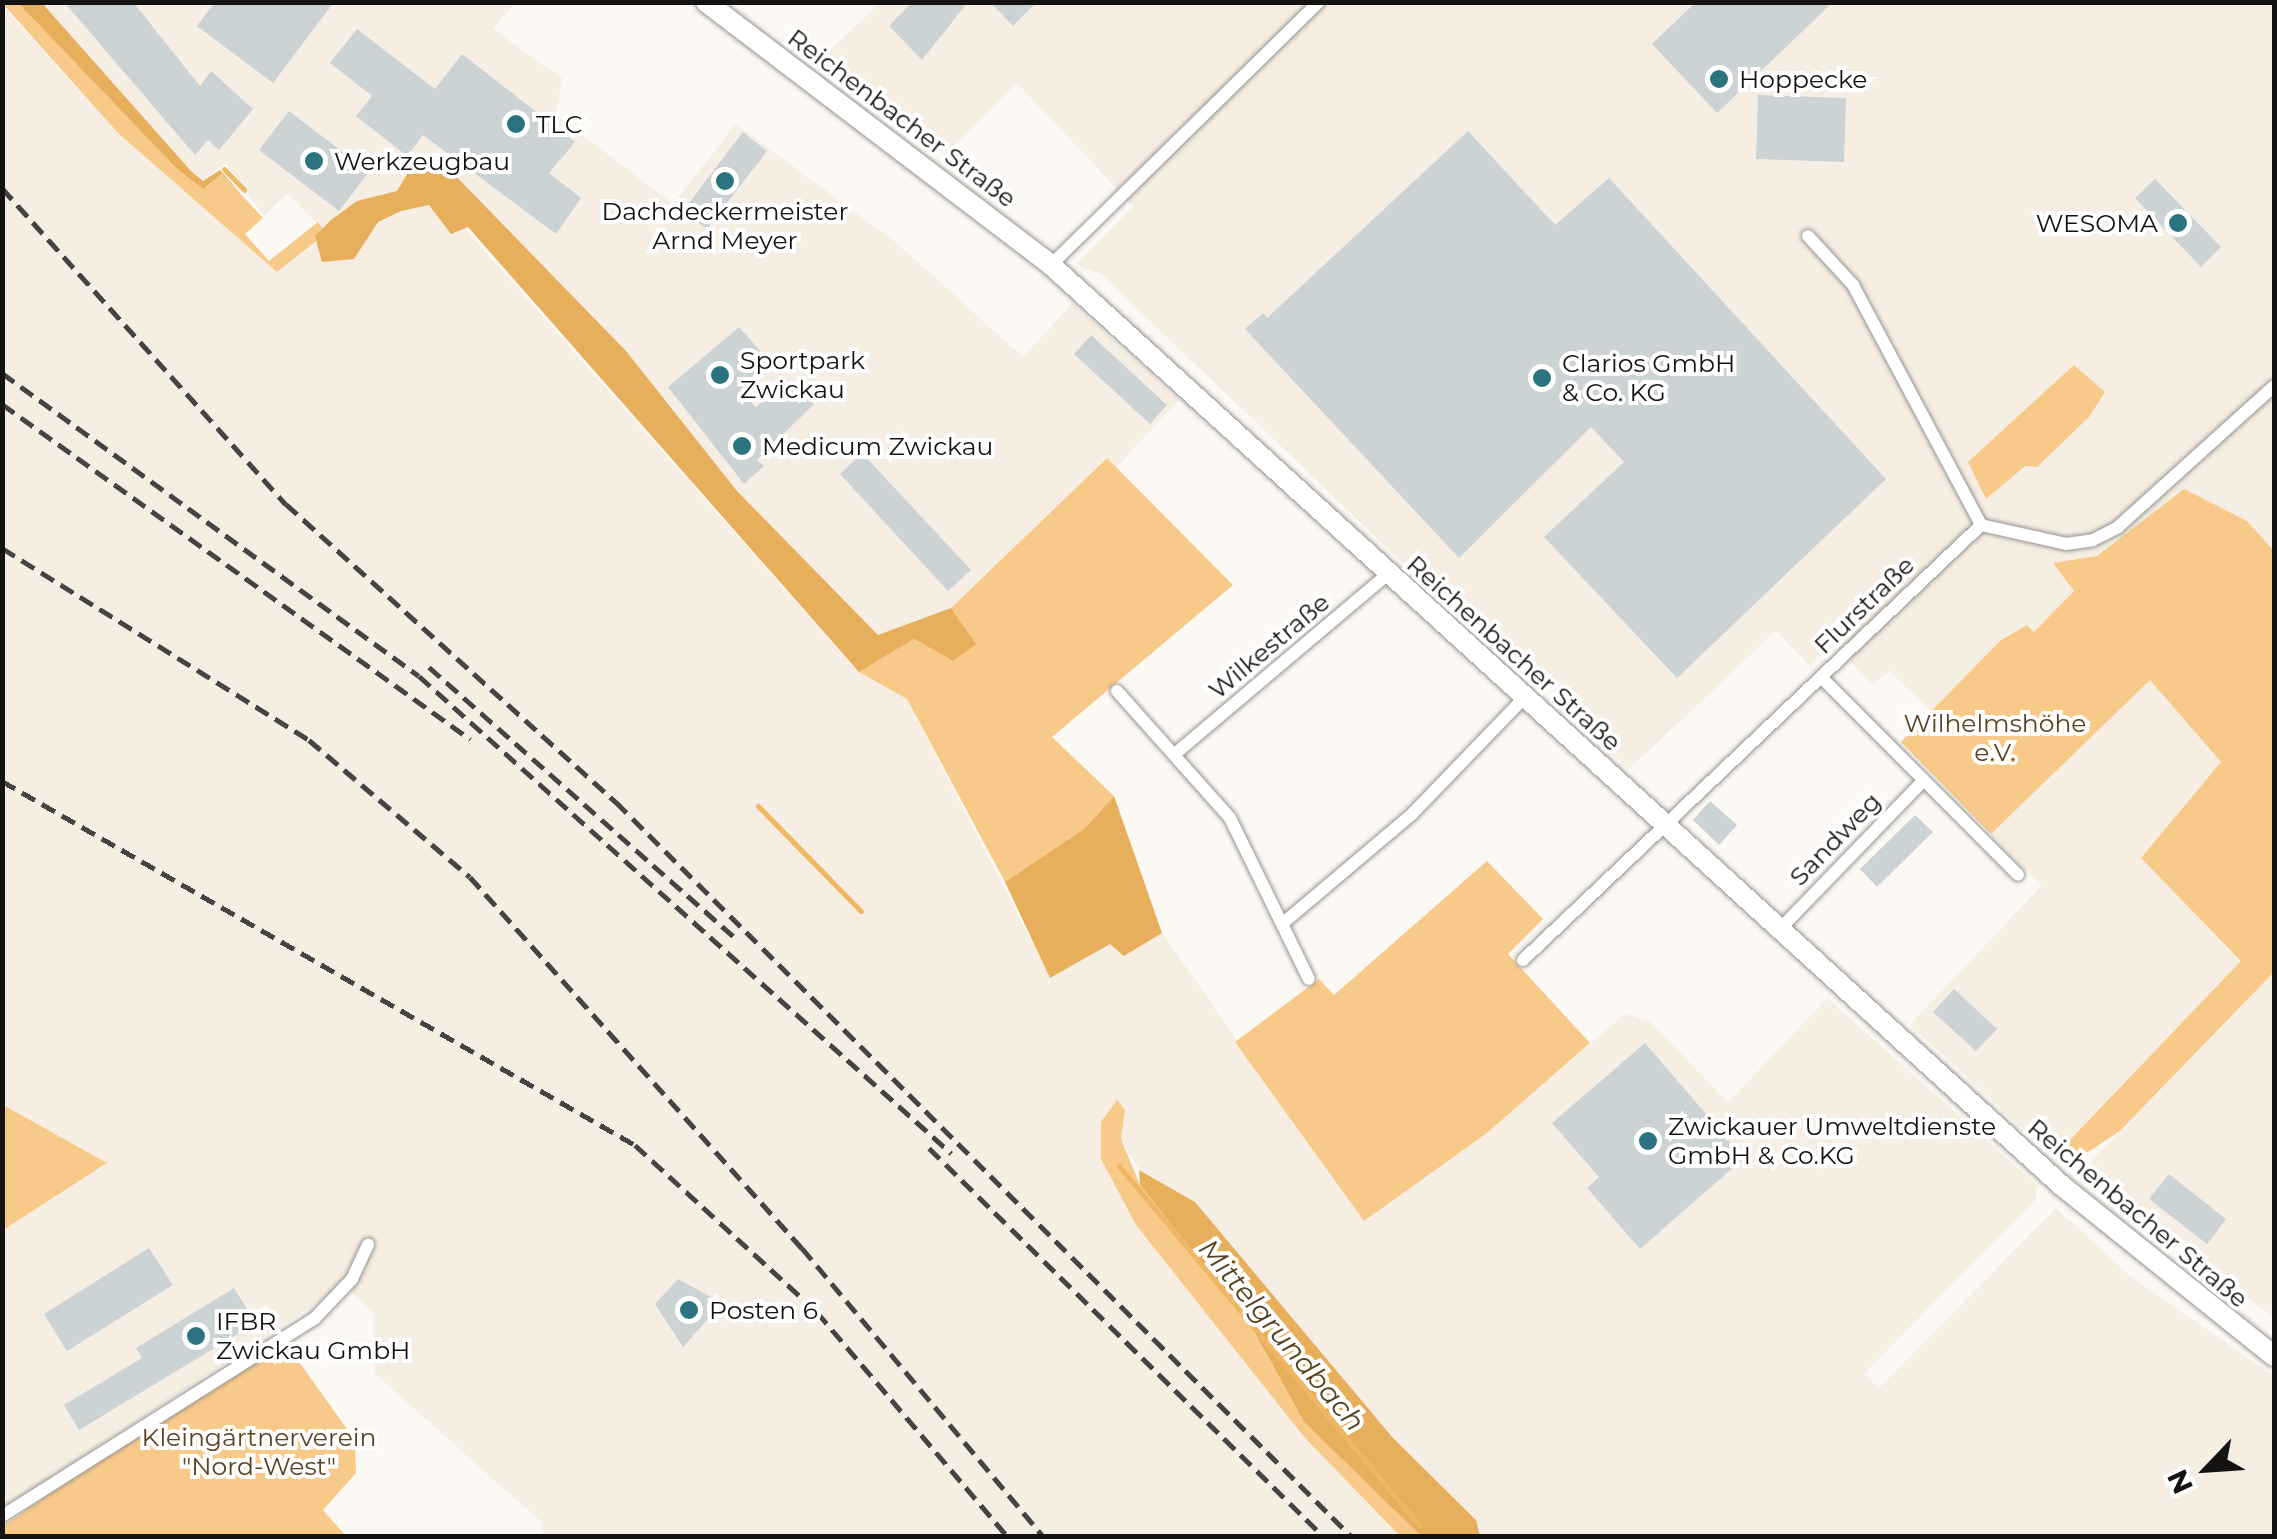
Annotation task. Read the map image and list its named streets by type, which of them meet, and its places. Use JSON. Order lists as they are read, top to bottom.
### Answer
{
  "streets": {
    "main road": ["Reichenbacher Straße"],
    "street": ["Flurstraße", "Wilkestraße", "Sandweg"]
  },
  "crossings": [
    ["Reichenbacher Straße", "Flurstraße"],
    ["Reichenbacher Straße", "Wilkestraße"],
    ["Reichenbacher Straße", "Sandweg"]
  ],
  "water": ["Mittelgrundbach"],
  "parks": ["Wilhelmshöhe e.V.", "Kleingärtnerverein \"Nord-West\""],
  "places": [
    "Hoppecke",
    "TLC",
    "Werkzeugbau",
    "Dachdeckermeister Arnd Meyer",
    "WESOMA",
    "Sportpark Zwickau",
    "Clarios GmbH & Co. KG",
    "Medicum Zwickau",
    "Zwickauer Umweltdienste GmbH & Co.KG",
    "Posten 6",
    "IFBR Zwickau GmbH"
  ],
  "north": "bottom left"
}
